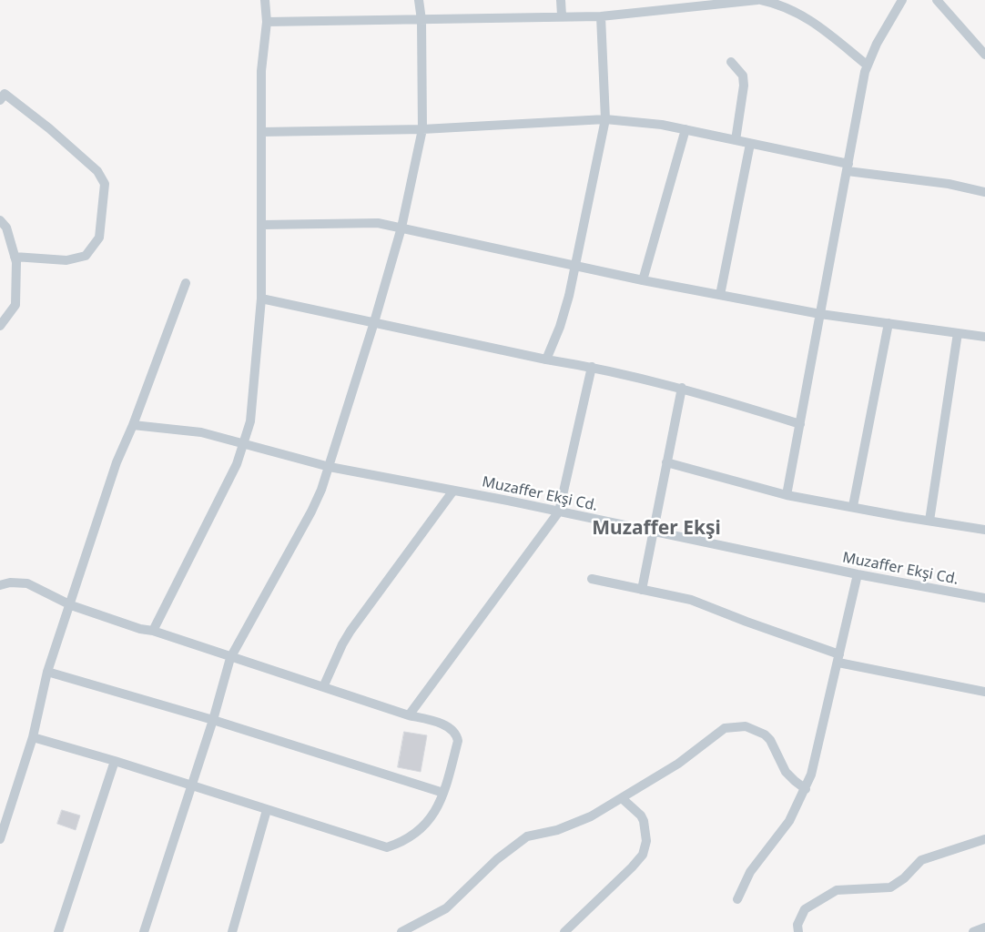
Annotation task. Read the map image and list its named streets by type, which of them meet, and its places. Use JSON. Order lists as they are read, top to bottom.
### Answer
{
  "streets": {
    "street": ["Muzaffer Ekşi Cd."]
  },
  "districts": ["Muzaffer Ekşi"]
}
